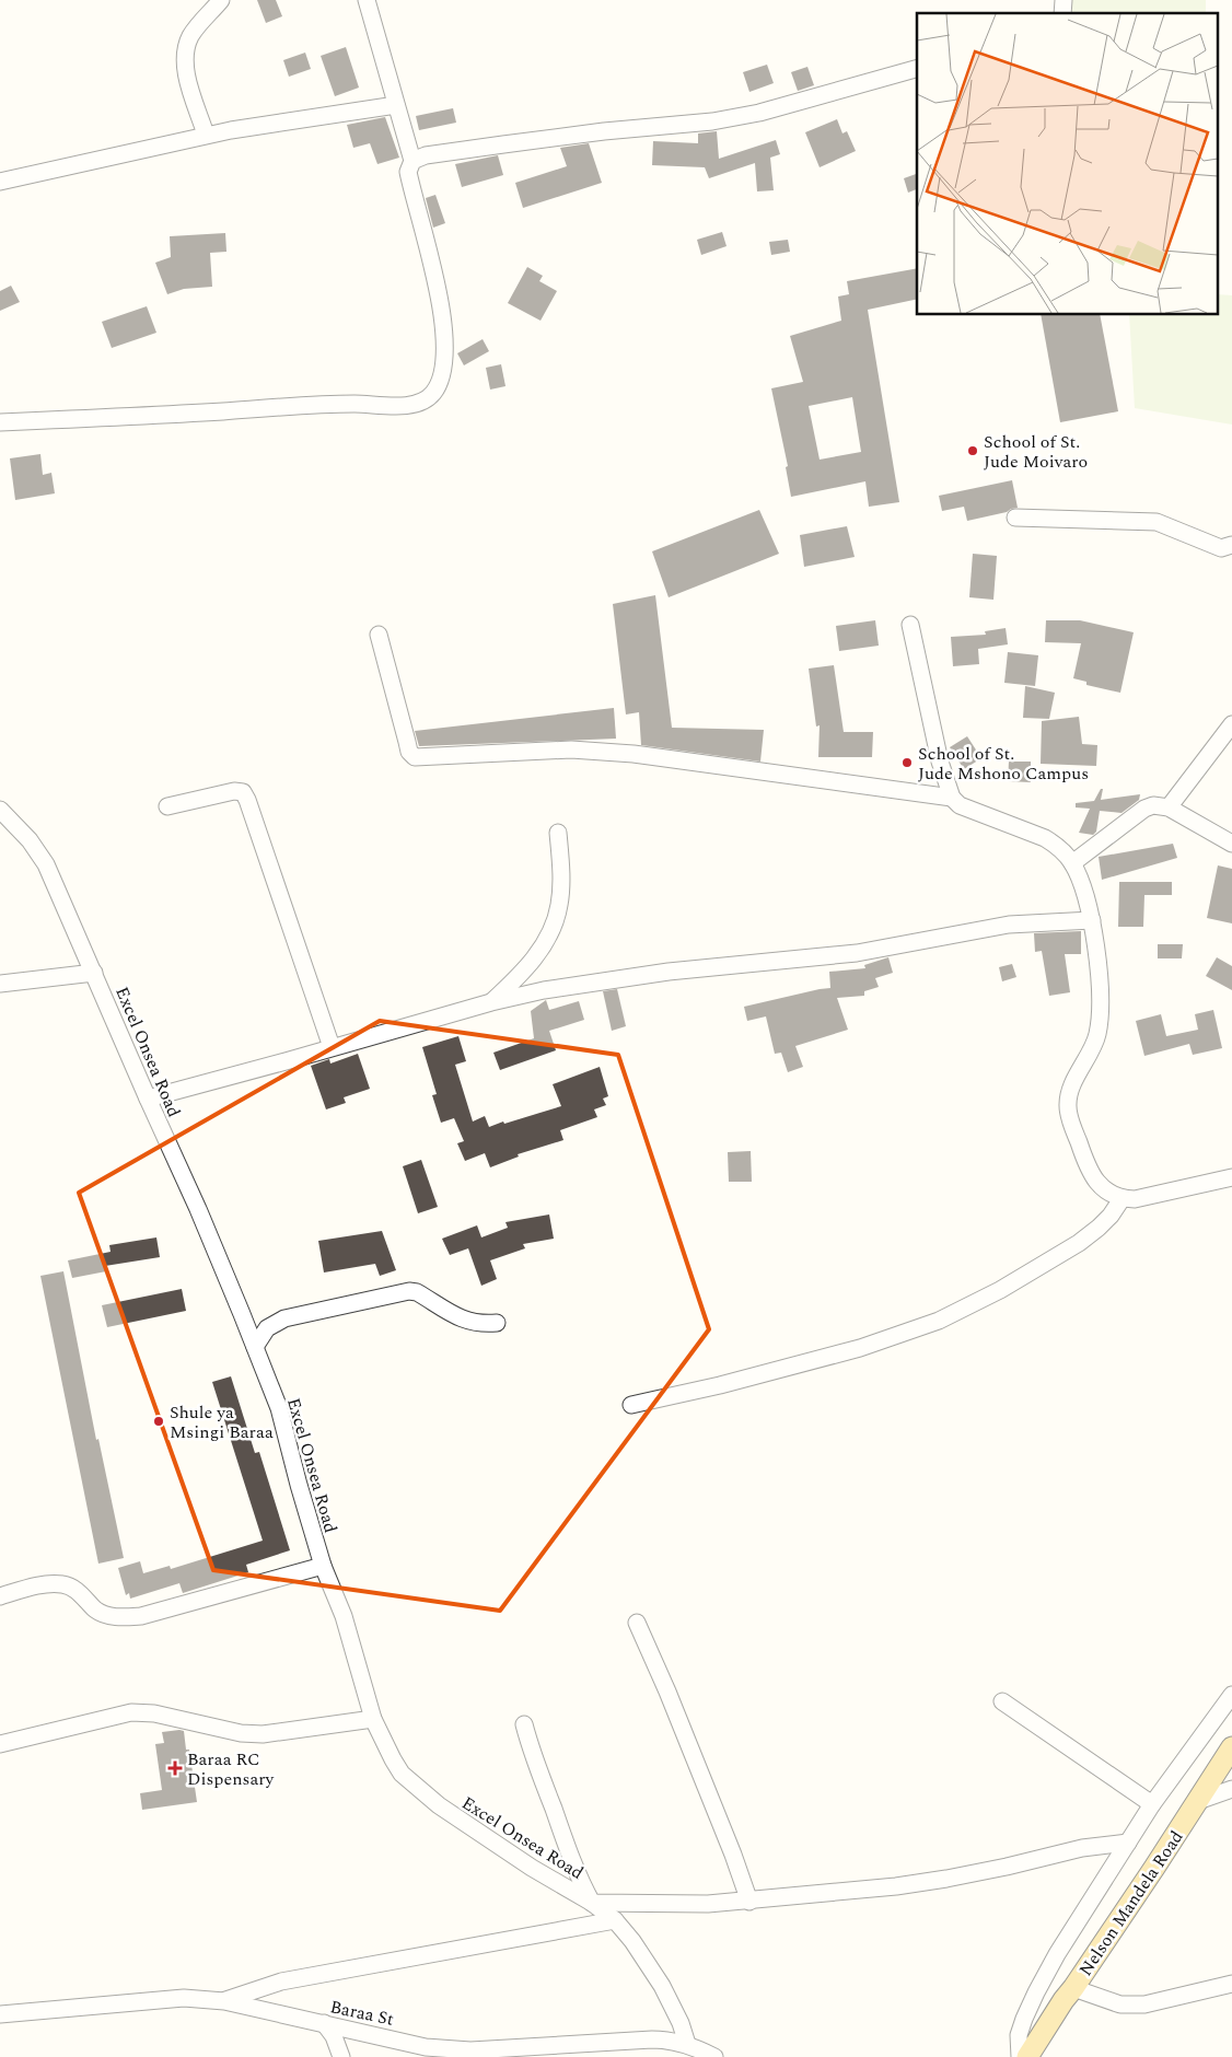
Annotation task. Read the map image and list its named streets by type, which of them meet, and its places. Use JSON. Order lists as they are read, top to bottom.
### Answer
{
  "streets": {
    "main road": ["Nelson Mandela Road"],
    "street": ["Excel Onsea Road", "Baraa St"]
  },
  "crossings": [
    ["Excel Onsea Road", "Baraa St"]
  ],
  "places": {
    "other": ["School of St. Jude Moivaro", "School of St. Jude Mshono Campus", "Shule ya Msingi Baraa"],
    "health": ["Baraa RC Dispensary"]
  }
}
